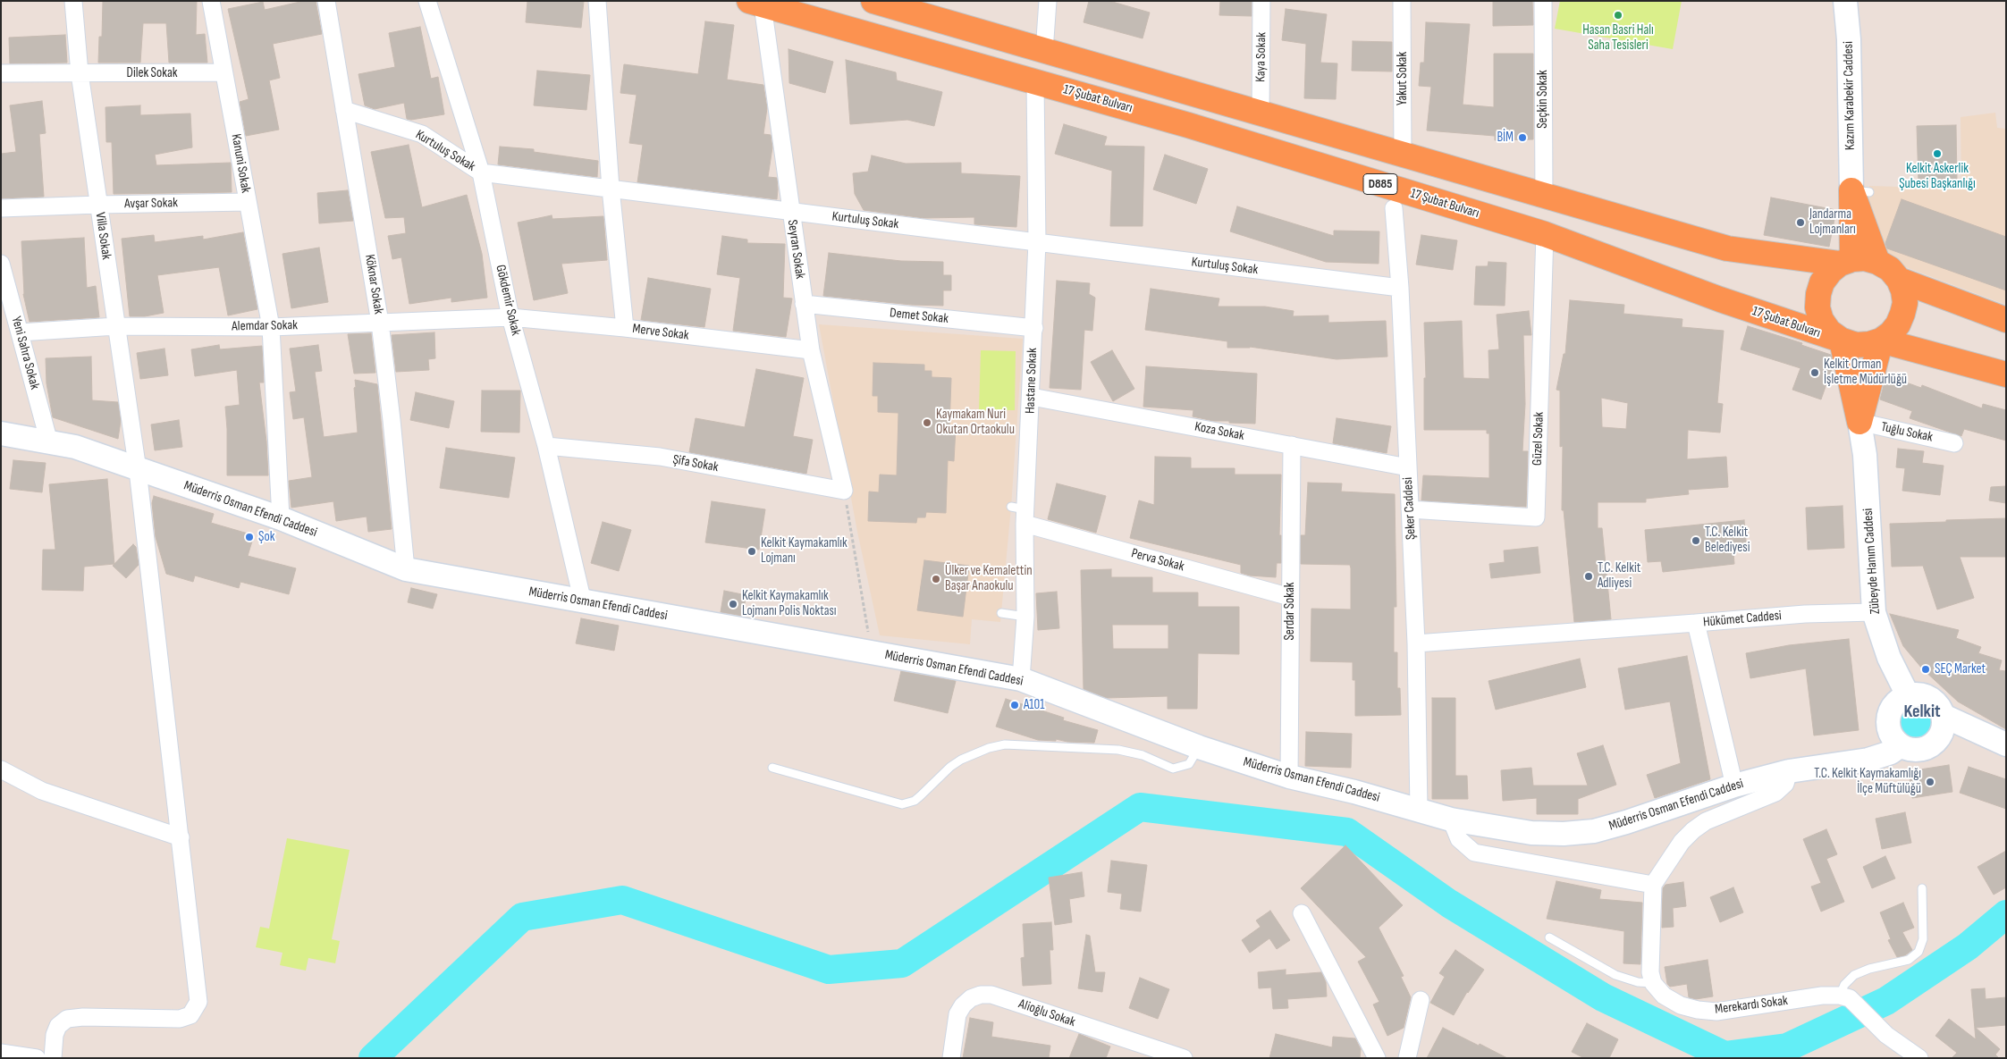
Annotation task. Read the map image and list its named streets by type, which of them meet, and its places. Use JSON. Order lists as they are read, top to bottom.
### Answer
{
  "streets": {
    "highway": ["17 Şubat Bulvarı", "D885", "Zübeyde Hanım Caddesi"],
    "main road": ["Kazım Karabekir Caddesi", "Müderris Osman Efendi Caddesi"],
    "street": [
      "Kaya Sokak",
      "Dilek Sokak",
      "Yakut Sokak",
      "Seçkin Sokak",
      "Kurtuluş Sokak",
      "Kanuni Sokak",
      "Avşar Sokak",
      "Villa Sokak",
      "Seyran Sokak",
      "Köknar Sokak",
      "Gökdemir Sokak",
      "Demet Sokak",
      "Alemdar Sokak",
      "Merve Sokak",
      "Yeni Sahra Sokak",
      "Hastane Sokak",
      "Koza Sokak",
      "Tuğlu Sokak",
      "Güzel Sokak",
      "Şifa Sokak",
      "Şeker Caddesi",
      "Perva Sokak",
      "Serdar Sokak",
      "Hükümet Caddesi",
      "Merekardı Sokak",
      "Alioğlu Sokak"
    ]
  },
  "crossings": [
    ["Kaya Sokak", "D885"],
    ["Dilek Sokak", "Kanuni Sokak"],
    ["Dilek Sokak", "Villa Sokak"],
    ["Yakut Sokak", "D885"],
    ["17 Şubat Bulvarı", "D885"],
    ["17 Şubat Bulvarı", "Seyran Sokak"],
    ["17 Şubat Bulvarı", "Hastane Sokak"],
    ["17 Şubat Bulvarı", "Güzel Sokak"],
    ["17 Şubat Bulvarı", "Zübeyde Hanım Caddesi"],
    ["Seçkin Sokak", "D885"],
    ["Kurtuluş Sokak", "Seyran Sokak"],
    ["Kurtuluş Sokak", "Köknar Sokak"],
    ["Kurtuluş Sokak", "Gökdemir Sokak"],
    ["Kurtuluş Sokak", "Hastane Sokak"],
    ["Kurtuluş Sokak", "Şeker Caddesi"],
    ["Kanuni Sokak", "Avşar Sokak"],
    ["Kanuni Sokak", "Alemdar Sokak"],
    ["Kanuni Sokak", "Müderris Osman Efendi Caddesi"],
    ["D885", "Zübeyde Hanım Caddesi"],
    ["Avşar Sokak", "Villa Sokak"],
    ["Villa Sokak", "Alemdar Sokak"],
    ["Villa Sokak", "Müderris Osman Efendi Caddesi"],
    ["Seyran Sokak", "Demet Sokak"],
    ["Seyran Sokak", "Merve Sokak"],
    ["Seyran Sokak", "Şifa Sokak"],
    ["Köknar Sokak", "Alemdar Sokak"],
    ["Köknar Sokak", "Müderris Osman Efendi Caddesi"],
    ["Gökdemir Sokak", "Alemdar Sokak"],
    ["Gökdemir Sokak", "Merve Sokak"],
    ["Gökdemir Sokak", "Şifa Sokak"],
    ["Gökdemir Sokak", "Müderris Osman Efendi Caddesi"],
    ["Demet Sokak", "Hastane Sokak"],
    ["Alemdar Sokak", "Merve Sokak"],
    ["Alemdar Sokak", "Yeni Sahra Sokak"],
    ["Yeni Sahra Sokak", "Müderris Osman Efendi Caddesi"],
    ["Hastane Sokak", "Koza Sokak"],
    ["Hastane Sokak", "Müderris Osman Efendi Caddesi"],
    ["Hastane Sokak", "Perva Sokak"],
    ["Koza Sokak", "Şeker Caddesi"],
    ["Koza Sokak", "Serdar Sokak"],
    ["Tuğlu Sokak", "Zübeyde Hanım Caddesi"],
    ["Güzel Sokak", "Şeker Caddesi"],
    ["Şeker Caddesi", "Müderris Osman Efendi Caddesi"],
    ["Müderris Osman Efendi Caddesi", "Zübeyde Hanım Caddesi"],
    ["Müderris Osman Efendi Caddesi", "Serdar Sokak"],
    ["Müderris Osman Efendi Caddesi", "Hükümet Caddesi"],
    ["Perva Sokak", "Serdar Sokak"],
    ["Zübeyde Hanım Caddesi", "Hükümet Caddesi"]
  ],
  "districts": ["Kelkit"],
  "places": [
    "Hasan Basri Halı Saha Tesisleri",
    "BİM",
    "Kelkit Askerlik Şubesi Başkanlığı",
    "Jandarma Lojmanları",
    "Kelkit Orman İşletme Müdürlüğü",
    "Kaymakam Nuri Okutan Ortaokulu",
    "Şok",
    "T.C. Kelkit Belediyesi",
    "Kelkit Kaymakamlık Lojmanı",
    "T.C. Kelkit Adliyesi",
    "Ülker ve Kemalettin Başar Anaokulu",
    "Kelkit Kaymakamlık Lojmanı Polis Noktası",
    "SEÇ Market",
    "A101",
    "T.C. Kelkit Kaymakamlığı İlçe Müftülüğü"
  ]
}
